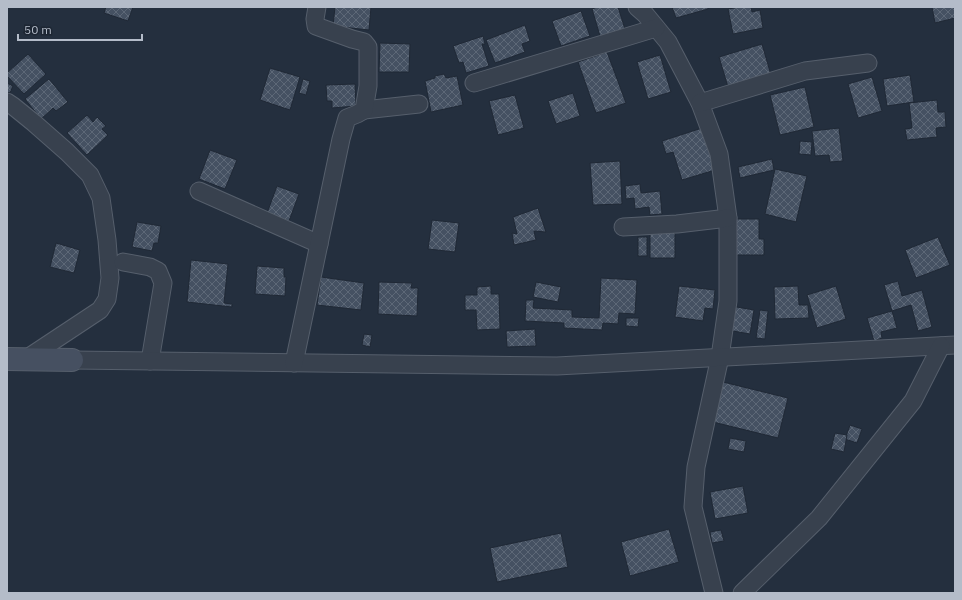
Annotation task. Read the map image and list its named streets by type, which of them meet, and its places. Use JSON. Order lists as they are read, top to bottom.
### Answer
{
  "scale_bar": "50 m"
}
